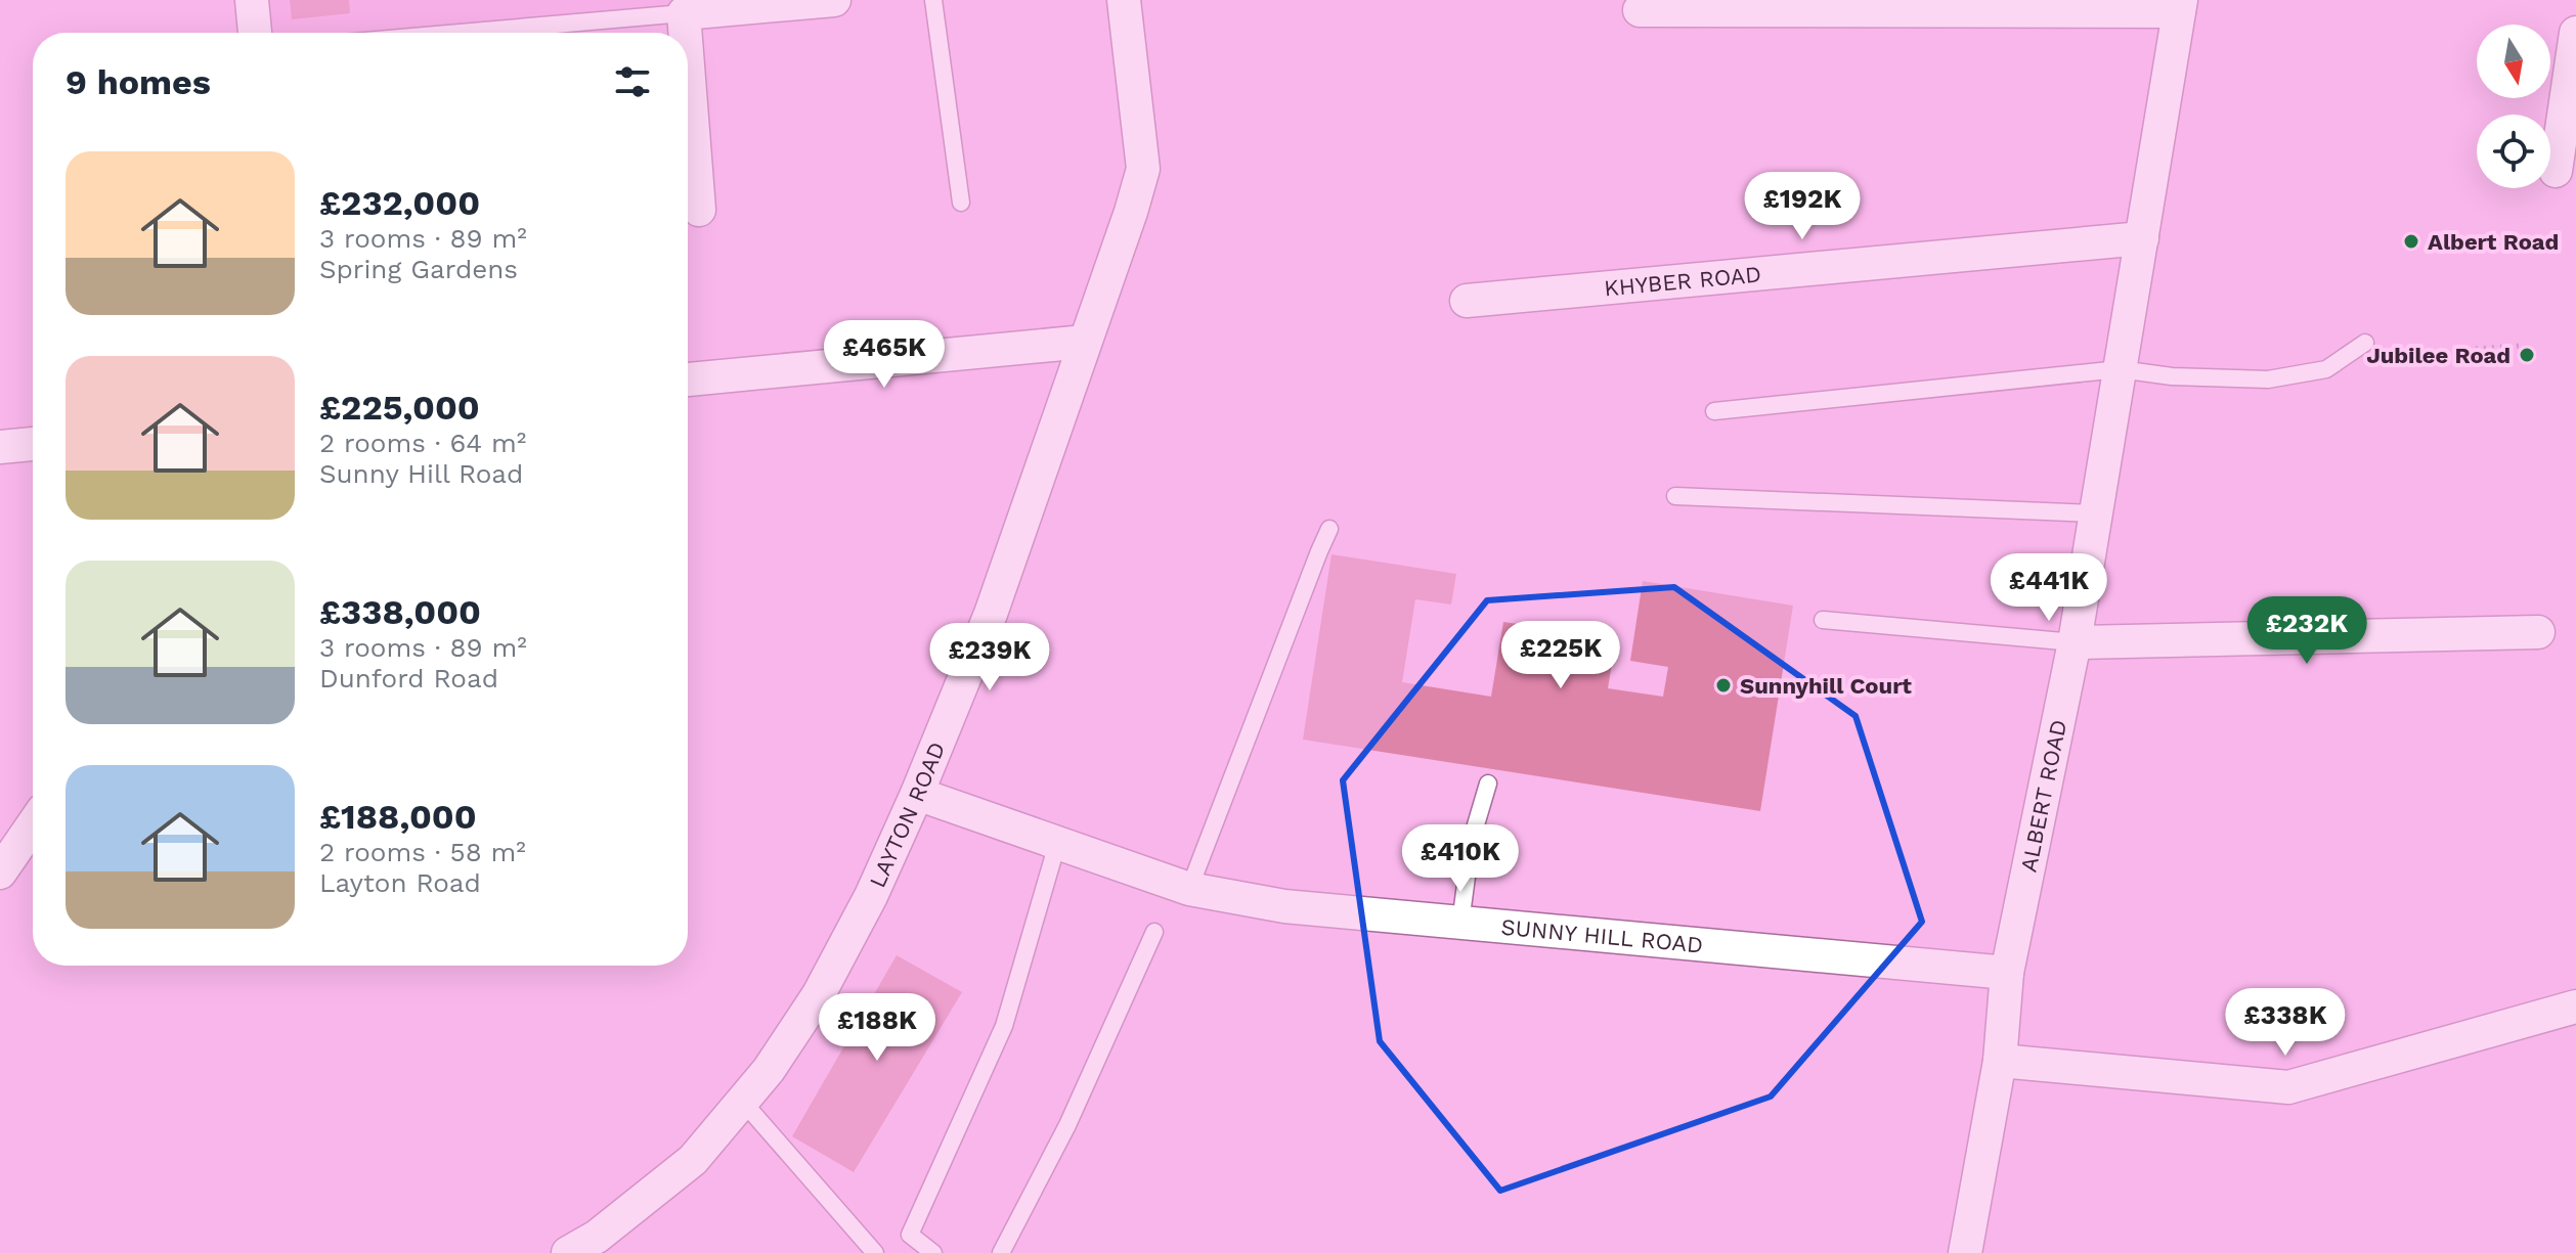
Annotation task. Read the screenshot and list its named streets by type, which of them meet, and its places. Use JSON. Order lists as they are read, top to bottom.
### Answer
{
  "streets": {
    "street": [
      "KHYBER ROAD",
      "ALBERT ROAD",
      "LAYTON ROAD",
      "SUNNY HILL ROAD"
    ]
  },
  "crossings": [
    ["KHYBER ROAD", "ALBERT ROAD"],
    ["ALBERT ROAD", "SUNNY HILL ROAD"],
    ["LAYTON ROAD", "SUNNY HILL ROAD"]
  ],
  "places": ["Albert Road", "Jubilee Road", "Sunnyhill Court"],
  "north": "bottom",
  "page": {
    "heading": "9 homes",
    "list": [
      {
        "name": "£232,000",
        "note": "3 rooms · 89 m² · Spring Gardens"
      },
      {
        "name": "£225,000",
        "note": "2 rooms · 64 m² · Sunny Hill Road"
      },
      {
        "name": "£338,000",
        "note": "3 rooms · 89 m² · Dunford Road"
      },
      {
        "name": "£188,000",
        "note": "2 rooms · 58 m² · Layton Road"
      }
    ],
    "price": [
      "£192K",
      "£465K",
      "£441K",
      "£232K",
      "£225K",
      "£239K",
      "£410K",
      "£338K",
      "£188K"
    ]
  }
}
